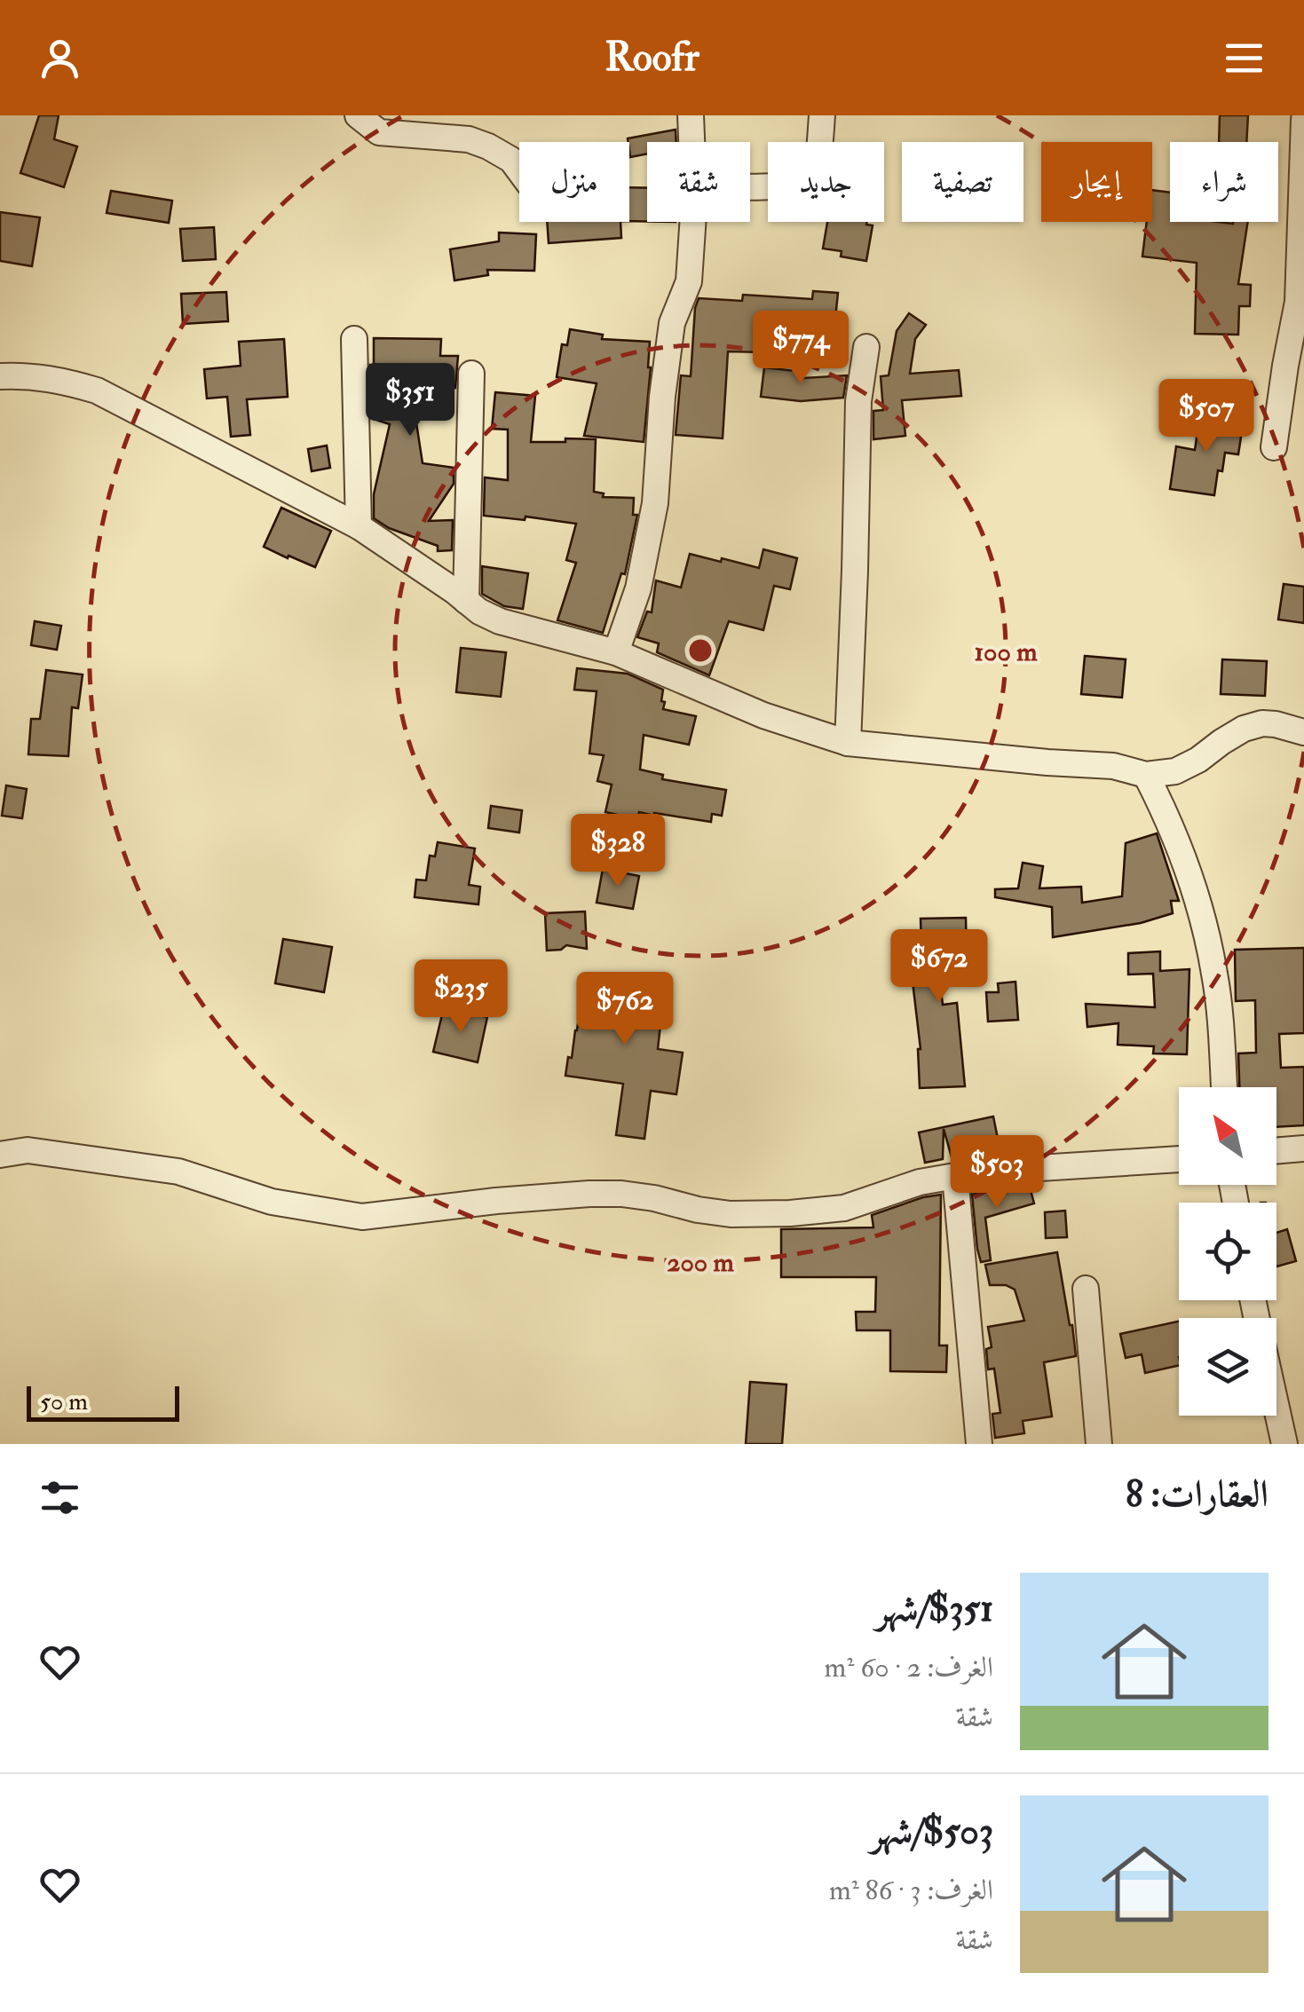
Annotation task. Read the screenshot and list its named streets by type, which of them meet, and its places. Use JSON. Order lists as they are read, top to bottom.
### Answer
{
  "scale_bar": "50 m",
  "north": "top left",
  "page": {
    "header": "Roofr",
    "chip": [
      "شراء",
      "إيجار",
      "تصفية",
      "جديد",
      "شقة",
      "منزل"
    ],
    "price": [
      "$774",
      "$351",
      "$507",
      "$328",
      "$672",
      "$235",
      "$762",
      "$503"
    ],
    "scale": "50 m",
    "heading": "العقارات: 8",
    "list": [
      {
        "name": "$351/شهر",
        "note": "الغرف: 2 · 60 m² · شقة"
      },
      {
        "name": "$503/شهر",
        "note": "الغرف: 3 · 86 m² · شقة"
      }
    ]
  },
  "rings": ["100 m", "200 m"]
}
